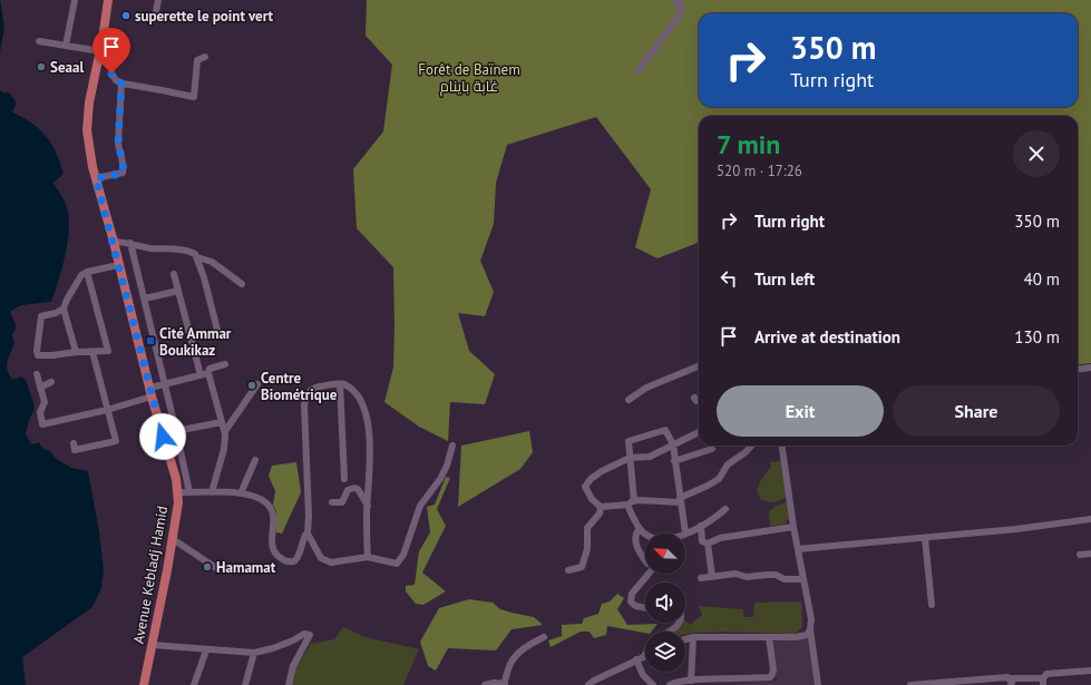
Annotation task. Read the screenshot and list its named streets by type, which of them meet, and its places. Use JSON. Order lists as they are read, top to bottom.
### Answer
{
  "streets": {
    "main road": ["Avenue Kebladj Hamid"]
  },
  "parks": ["Forêt de Baïnem غابة باينام"],
  "places": {
    "other": [
      "superette le point vert",
      "Seaal",
      "Centre Biométrique",
      "Hamamat"
    ],
    "transit": ["Cité Ammar Boukikaz"]
  },
  "north": "top left",
  "page": {
    "turn": ["350 m", "Turn right"],
    "heading": ["7 min", "520 m · 17:26"],
    "list": [
      {
        "name": "Turn right",
        "value": "350 m"
      },
      {
        "name": "Turn left",
        "value": "40 m"
      },
      {
        "name": "Arrive at destination",
        "value": "130 m"
      }
    ],
    "buttons": ["Exit", "Share"]
  }
}
